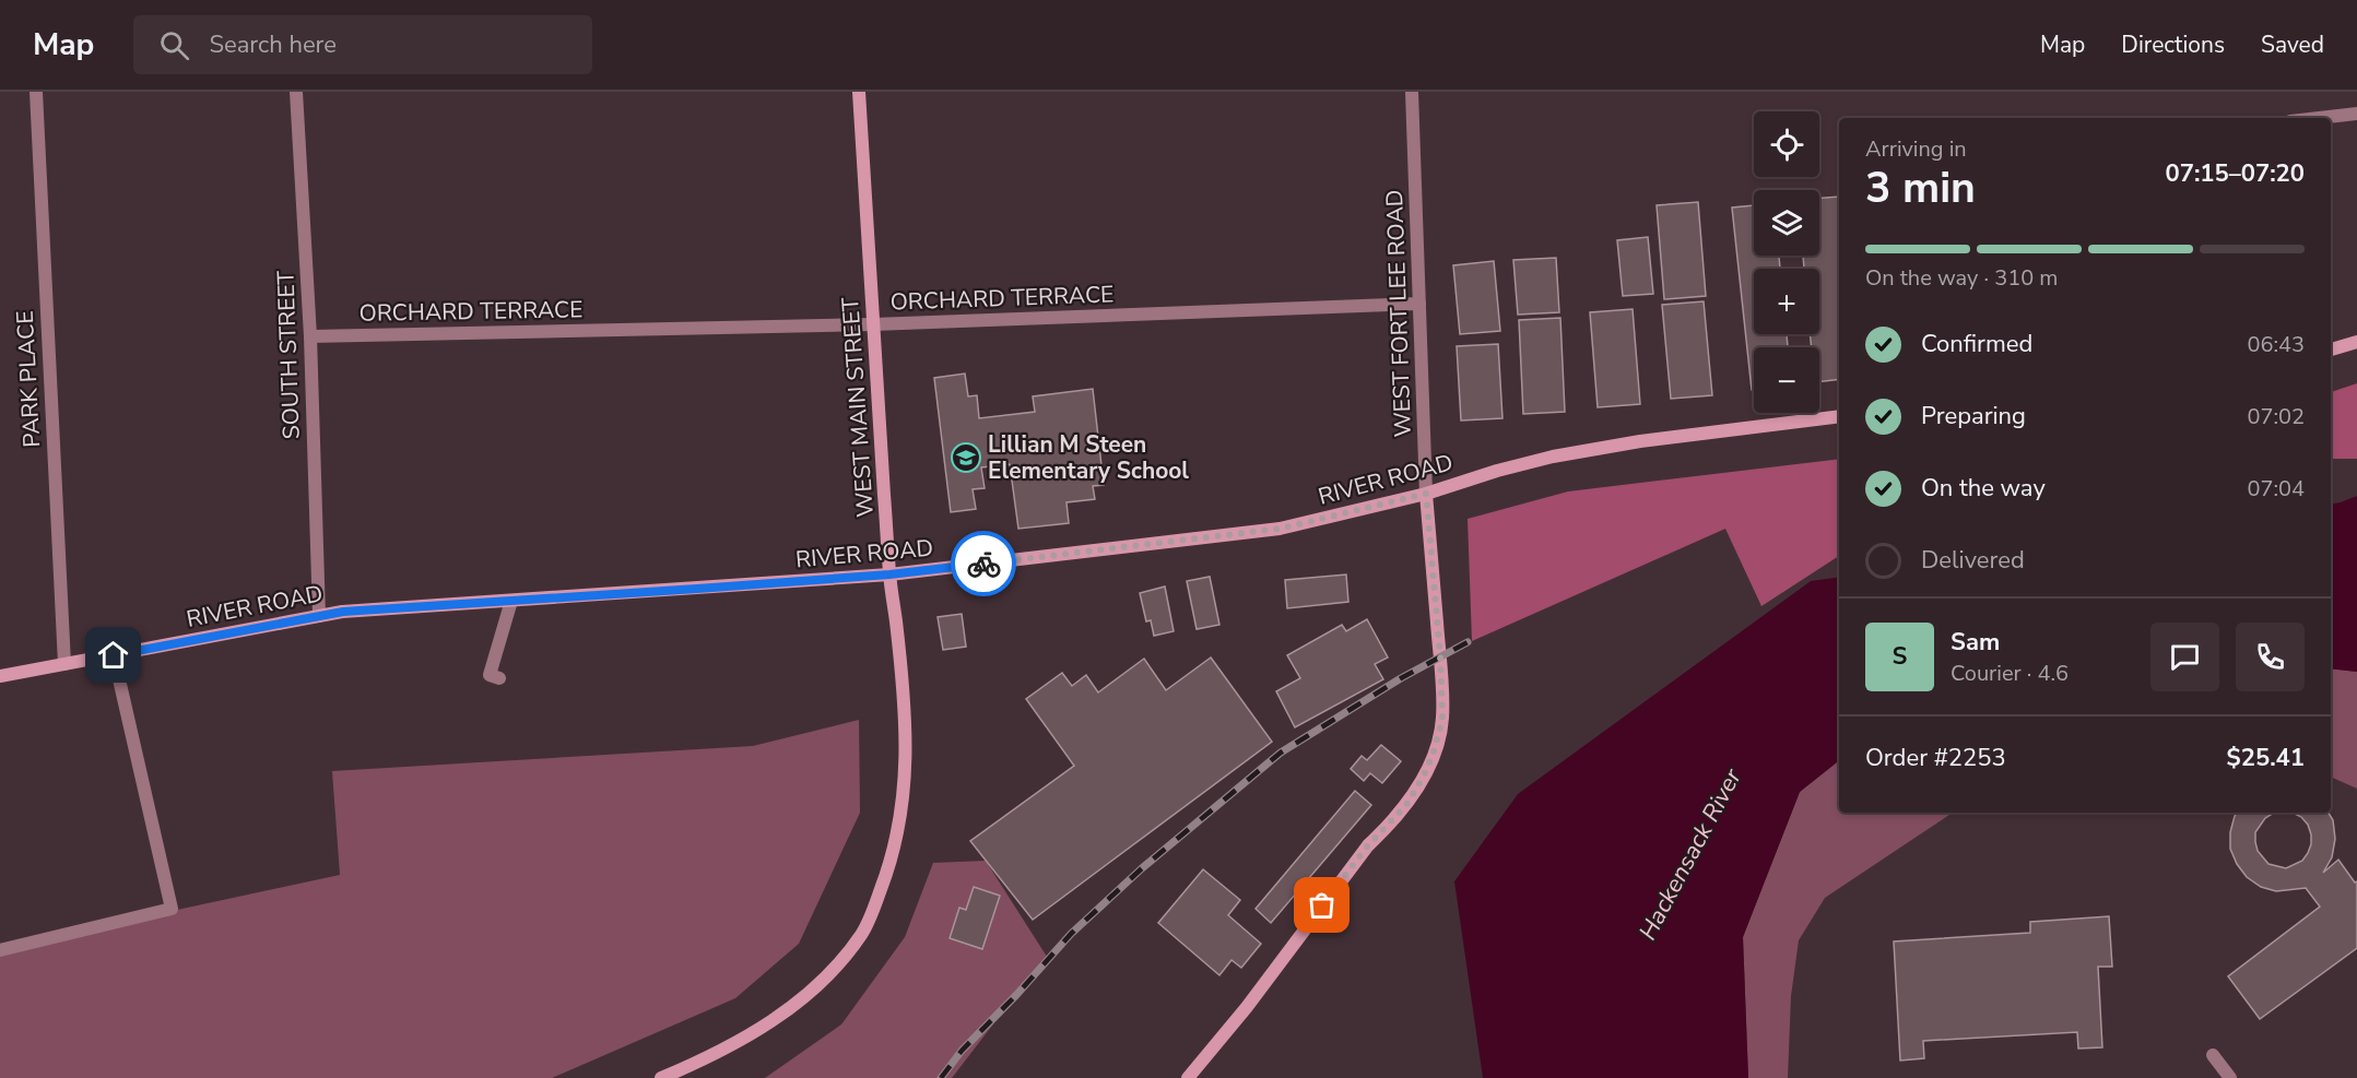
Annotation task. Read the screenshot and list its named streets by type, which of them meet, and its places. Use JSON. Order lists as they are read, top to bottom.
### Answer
{
  "streets": {
    "main road": ["WEST FORT LEE ROAD", "WEST MAIN STREET", "RIVER ROAD"],
    "street": ["ORCHARD TERRACE", "SOUTH STREET", "PARK PLACE"]
  },
  "crossings": [
    ["ORCHARD TERRACE", "WEST FORT LEE ROAD"],
    ["ORCHARD TERRACE", "SOUTH STREET"],
    ["ORCHARD TERRACE", "WEST MAIN STREET"],
    ["WEST FORT LEE ROAD", "RIVER ROAD"],
    ["SOUTH STREET", "RIVER ROAD"],
    ["PARK PLACE", "RIVER ROAD"],
    ["WEST MAIN STREET", "RIVER ROAD"]
  ],
  "water": ["Hackensack River"],
  "places": {
    "school or university": ["Lillian M Steen Elementary School"]
  },
  "page": {
    "header": "Map",
    "search": "Search here",
    "nav": ["Map", "Directions", "Saved"],
    "map_buttons": ["+", "−"],
    "heading": ["3 min", "Arriving in", "07:15–07:20"],
    "panel": [
      "Sam",
      "Courier · 4.6",
      "Order #2253",
      "$25.41"
    ],
    "bar": "On the way · 310 m",
    "list": [
      ["Confirmed", "06:43"],
      ["Preparing", "07:02"],
      ["On the way", "07:04"],
      "Delivered"
    ],
    "round": "S"
  }
}
